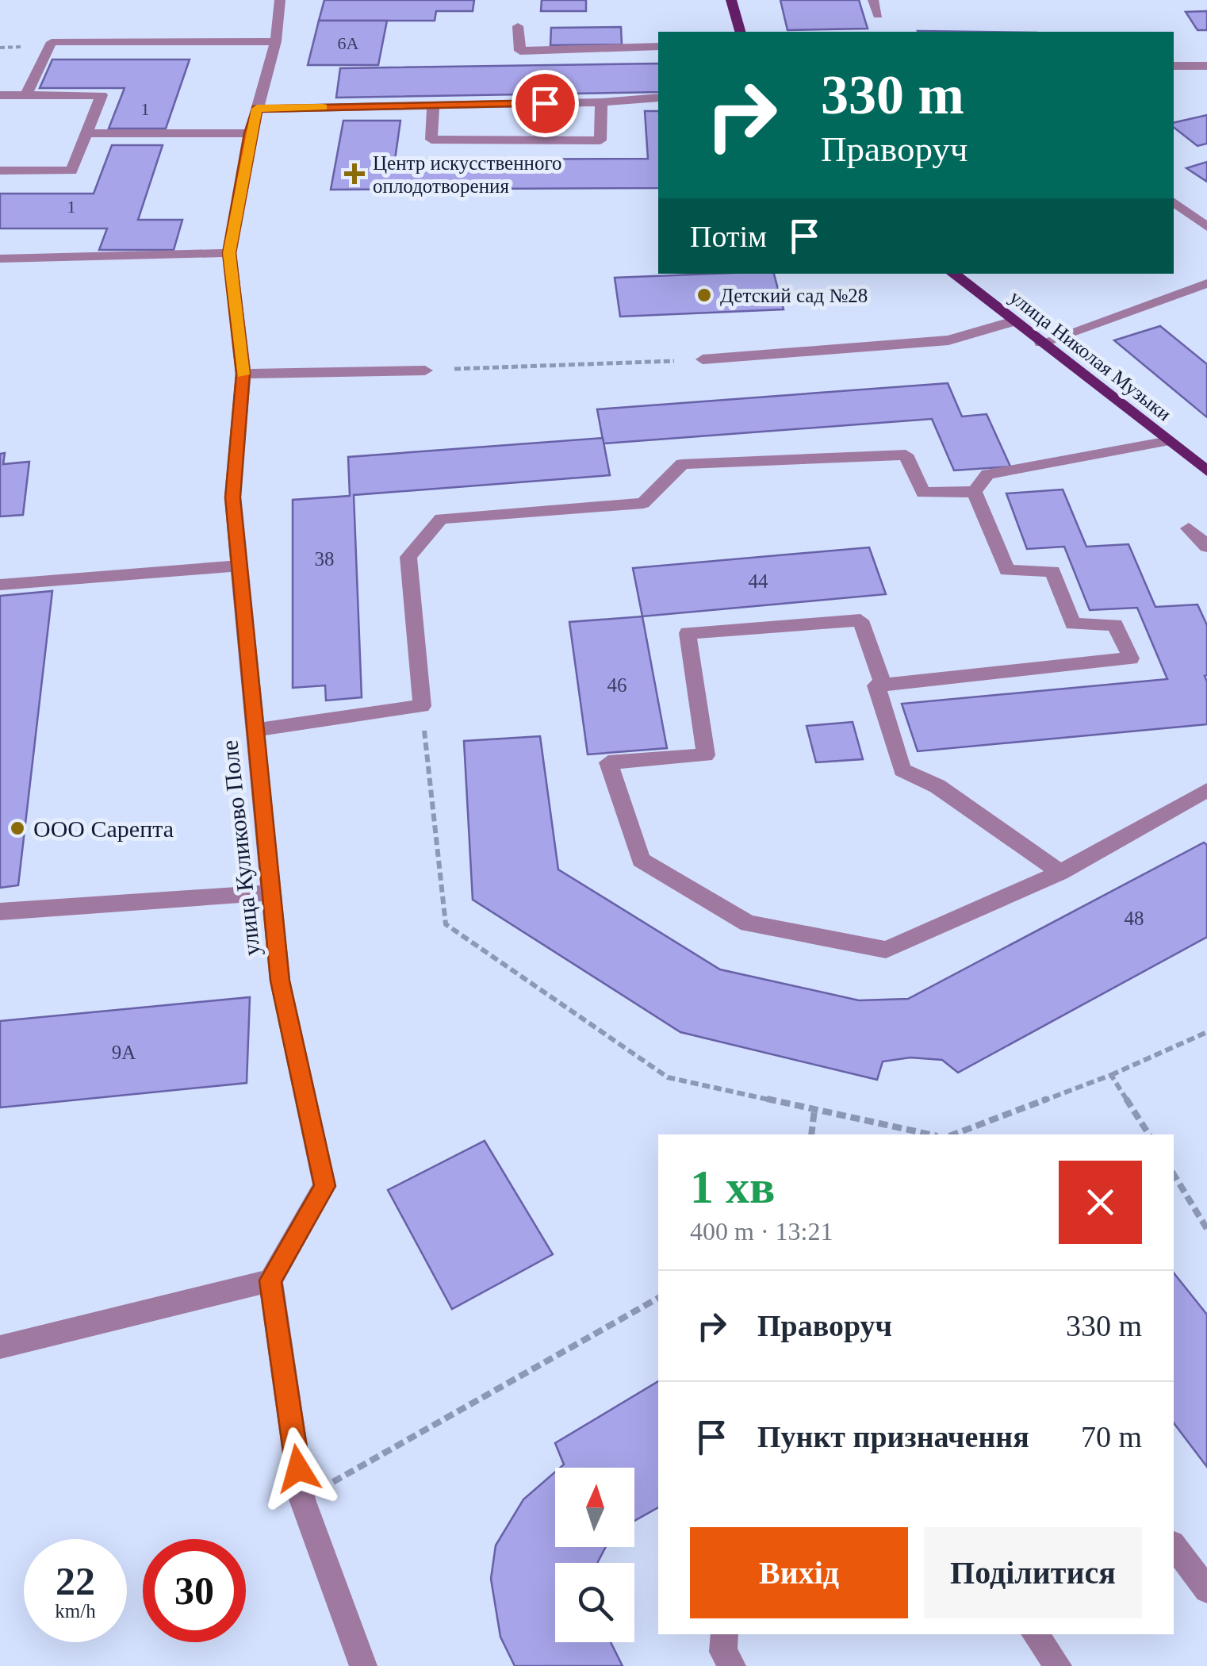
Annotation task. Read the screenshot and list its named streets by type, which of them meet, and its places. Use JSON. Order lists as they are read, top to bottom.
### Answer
{
  "streets": {
    "main road": ["улица Николая Музыки"],
    "street": ["улица Куликово Поле"]
  },
  "places": {
    "health": ["Центр искусственного оплодотворения"],
    "other": ["Детский сад №28", "ООО Сарепта"]
  },
  "house_numbers": [
    "6А",
    "1",
    "1",
    "38",
    "44",
    "46",
    "48",
    "9А"
  ],
  "north": "top",
  "page": {
    "turn": ["330 m", "Праворуч"],
    "then": "Потім",
    "heading": ["1 хв", "400 m · 13:21"],
    "list": [
      {
        "name": "Праворуч",
        "value": "330 m"
      },
      {
        "name": "Пункт призначення",
        "value": "70 m"
      }
    ],
    "buttons": ["Вихід", "Поділитися"],
    "speed": "22 km/h",
    "limit": "30"
  }
}
